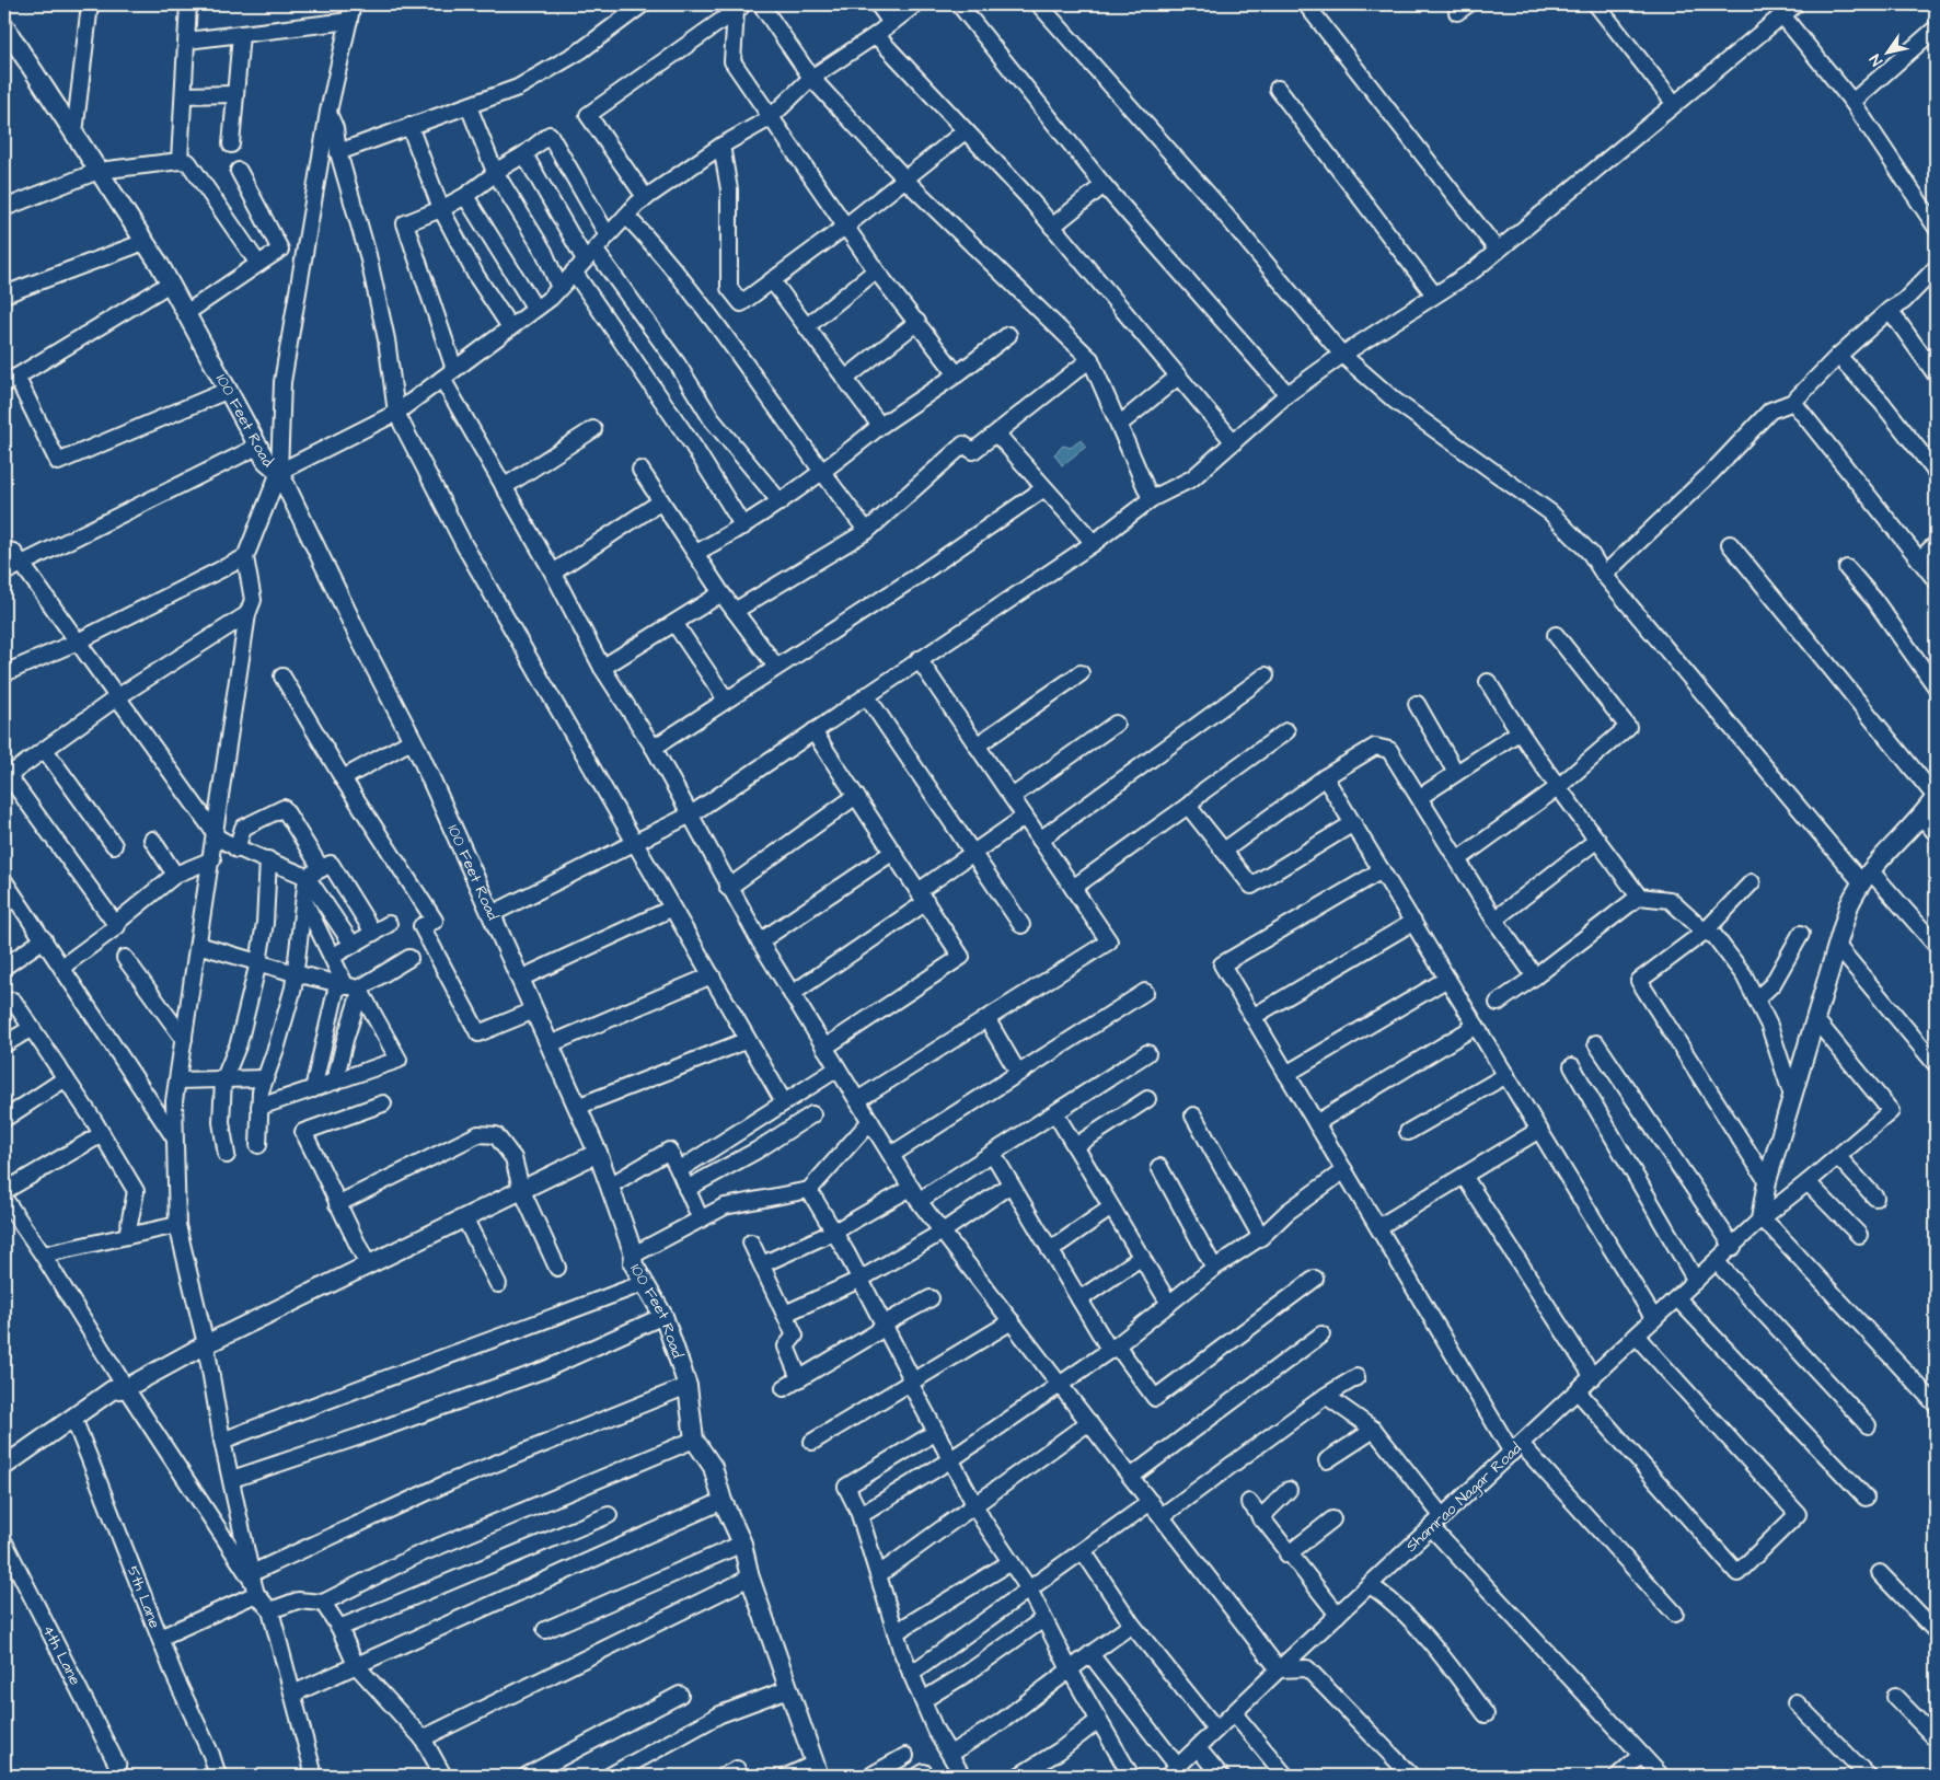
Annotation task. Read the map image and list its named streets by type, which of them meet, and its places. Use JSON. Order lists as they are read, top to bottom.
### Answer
{
  "streets": {
    "main road": ["100 Feet Road"],
    "street": ["Shamrao Nagar Road", "5th Lane", "4th Lane"]
  },
  "north": "bottom left"
}
